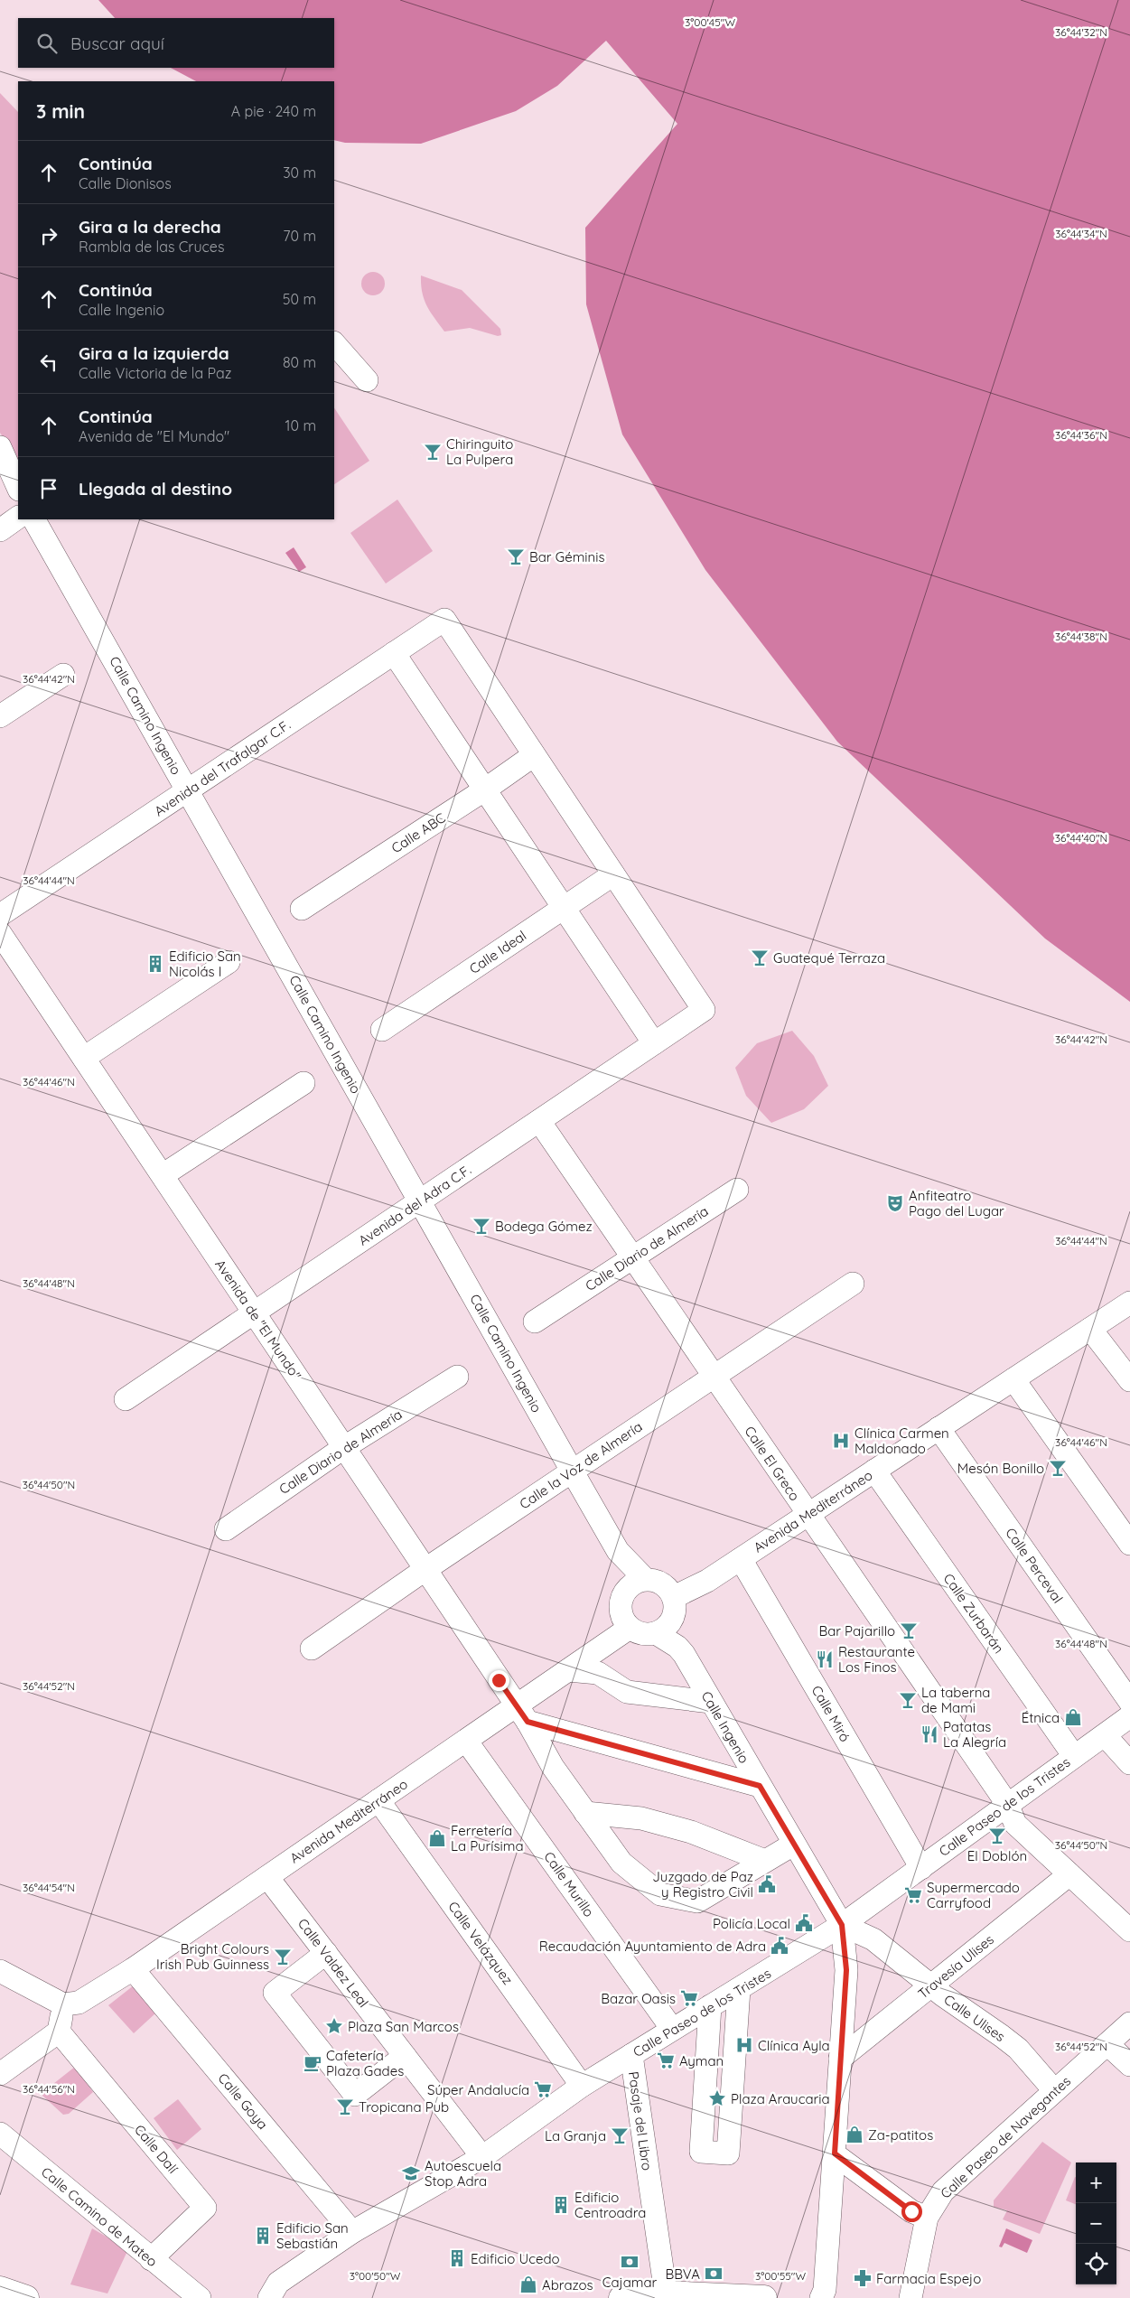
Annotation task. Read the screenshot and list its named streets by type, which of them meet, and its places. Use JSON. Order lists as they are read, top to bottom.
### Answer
{
  "streets": {
    "street": [
      "Calle Camino Ingenio",
      "Avenida del Trafalgar C.F.",
      "Calle ABC",
      "Calle Ideal",
      "Avenida del Adra C.F.",
      "Calle Diario de Almería",
      "Avenida de \"El Mundo\"",
      "Calle El Greco",
      "Calle la Voz de Almería",
      "Avenida Mediterráneo",
      "Calle Perceval",
      "Calle Zurbarán",
      "Calle Miró",
      "Calle Ingenio",
      "Calle Paseo de los Tristes",
      "Calle Murillo",
      "Calle Velázquez",
      "Calle Valdez Leal",
      "Travesía Ulises",
      "Calle Ulises",
      "Calle Goya",
      "Pasaje del Libro",
      "Calle Paseo de Navegantes",
      "Calle Dalí",
      "Calle Camino de Mateo"
    ]
  },
  "crossings": [
    ["Calle Camino Ingenio", "Avenida del Trafalgar C.F."],
    ["Calle Camino Ingenio", "Avenida del Adra C.F."],
    ["Calle Camino Ingenio", "Calle la Voz de Almería"],
    ["Calle Camino Ingenio", "Avenida Mediterráneo"],
    ["Calle Camino Ingenio", "Calle Ingenio"],
    ["Avenida del Trafalgar C.F.", "Calle ABC"],
    ["Calle Ideal", "Avenida del Adra C.F."],
    ["Avenida del Adra C.F.", "Avenida de \"El Mundo\""],
    ["Avenida del Adra C.F.", "Calle El Greco"],
    ["Calle Diario de Almería", "Avenida de \"El Mundo\""],
    ["Calle Diario de Almería", "Calle El Greco"],
    ["Avenida de \"El Mundo\"", "Calle la Voz de Almería"],
    ["Avenida de \"El Mundo\"", "Avenida Mediterráneo"],
    ["Avenida de \"El Mundo\"", "Calle Ingenio"],
    ["Calle El Greco", "Calle la Voz de Almería"],
    ["Calle El Greco", "Avenida Mediterráneo"],
    ["Calle El Greco", "Calle Paseo de los Tristes"],
    ["Calle El Greco", "Travesía Ulises"],
    ["Avenida Mediterráneo", "Calle Perceval"],
    ["Avenida Mediterráneo", "Calle Zurbarán"],
    ["Avenida Mediterráneo", "Calle Miró"],
    ["Avenida Mediterráneo", "Calle Ingenio"],
    ["Avenida Mediterráneo", "Calle Murillo"],
    ["Avenida Mediterráneo", "Calle Velázquez"],
    ["Avenida Mediterráneo", "Calle Valdez Leal"],
    ["Avenida Mediterráneo", "Calle Goya"],
    ["Calle Zurbarán", "Calle Paseo de los Tristes"],
    ["Calle Miró", "Calle Paseo de los Tristes"],
    ["Calle Ingenio", "Calle Paseo de los Tristes"],
    ["Calle Ingenio", "Calle Ulises"],
    ["Calle Paseo de los Tristes", "Calle Murillo"],
    ["Calle Paseo de los Tristes", "Calle Velázquez"],
    ["Calle Paseo de los Tristes", "Calle Valdez Leal"],
    ["Calle Paseo de los Tristes", "Calle Ulises"],
    ["Calle Paseo de los Tristes", "Calle Goya"],
    ["Calle Paseo de los Tristes", "Pasaje del Libro"],
    ["Travesía Ulises", "Calle Ulises"],
    ["Calle Ulises", "Calle Paseo de Navegantes"],
    ["Calle Dalí", "Calle Camino de Mateo"]
  ],
  "places": {
    "bar": [
      "Chiringuito La Pulpera",
      "Bar Géminis",
      "Guatequé Terraza",
      "Bodega Gómez",
      "Mesón Bonillo",
      "Bar Pajarillo",
      "La taberna de Mami",
      "El Doblón",
      "Bright Colours Irish Pub Guinness",
      "Tropicana Pub",
      "La Granja"
    ],
    "building": [
      "Edificio San Nicolás I",
      "Edificio Centroadra",
      "Edificio San Sebastián",
      "Edificio Ucedo"
    ],
    "theatre": ["Anfiteatro Pago del Lugar"],
    "hospital": ["Clínica Carmen Maldonado", "Clínica Ayla"],
    "restaurant": ["Restaurante Los Finos", "Patatas La Alegría"],
    "shop": [
      "Étnica",
      "Ferretería La Purísima",
      "Za-patitos",
      "Abrazos"
    ],
    "public building": ["Juzgado de Paz y Registro Civil", "Policía Local", "Recaudación Ayuntamiento de Adra"],
    "supermarket": [
      "Supermercado Carryfood",
      "Bazar Oasis",
      "Ayman",
      "Súper Andalucía"
    ],
    "place": ["Plaza San Marcos", "Plaza Araucaria"],
    "cafe": ["Cafetería Plaza Gades"],
    "school or university": ["Autoescuela Stop Adra"],
    "bank": ["Cajamar", "BBVA"],
    "pharmacy": ["Farmacia Espejo"]
  },
  "page": {
    "search": "Buscar aquí",
    "heading": ["3 min", "A pie · 240 m"],
    "list": [
      ["Continúa", "Calle Dionisos", "30 m"],
      ["Gira a la derecha", "Rambla de las Cruces", "70 m"],
      ["Continúa", "Calle Ingenio", "50 m"],
      ["Gira a la izquierda", "Calle Victoria de la Paz", "80 m"],
      ["Continúa", "Avenida de \"El Mundo\"", "10 m"],
      "Llegada al destino"
    ],
    "map_buttons": ["+", "−"]
  },
  "coordinates": [
    "3°00'45\"W",
    "36°44'32\"N",
    "36°44'34\"N",
    "36°44'36\"N",
    "36°44'38\"N",
    "36°44'42\"N",
    "36°44'40\"N",
    "36°44'44\"N",
    "36°44'46\"N",
    "36°44'48\"N",
    "36°44'50\"N",
    "36°44'52\"N",
    "36°44'54\"N",
    "36°44'56\"N",
    "3°00'50\"W",
    "3°00'55\"W"
  ]
}
